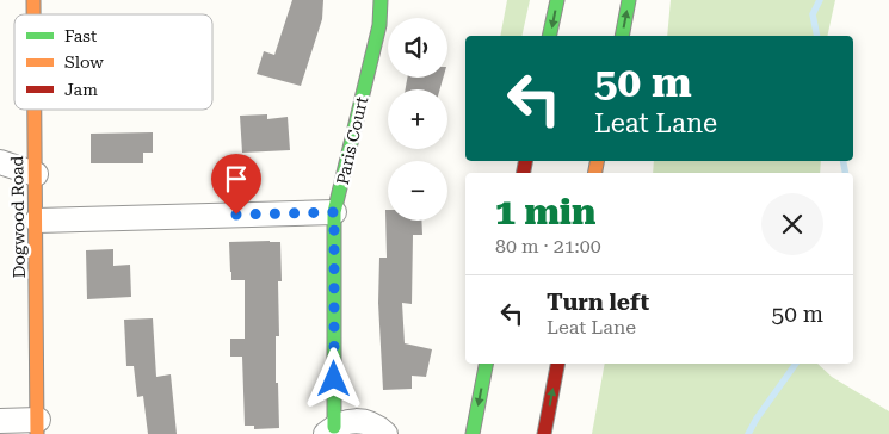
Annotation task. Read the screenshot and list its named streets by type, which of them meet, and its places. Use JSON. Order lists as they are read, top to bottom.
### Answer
{
  "streets": {
    "street": ["Paris Court", "Dogwood Road"]
  },
  "legend": ["Fast", "Slow", "Jam"],
  "page": {
    "map_buttons": ["+", "−"],
    "turn": ["50 m", "Leat Lane"],
    "heading": ["1 min", "80 m · 21:00"],
    "list": [
      {
        "name": "Turn left",
        "note": "Leat Lane",
        "value": "50 m"
      }
    ]
  }
}
